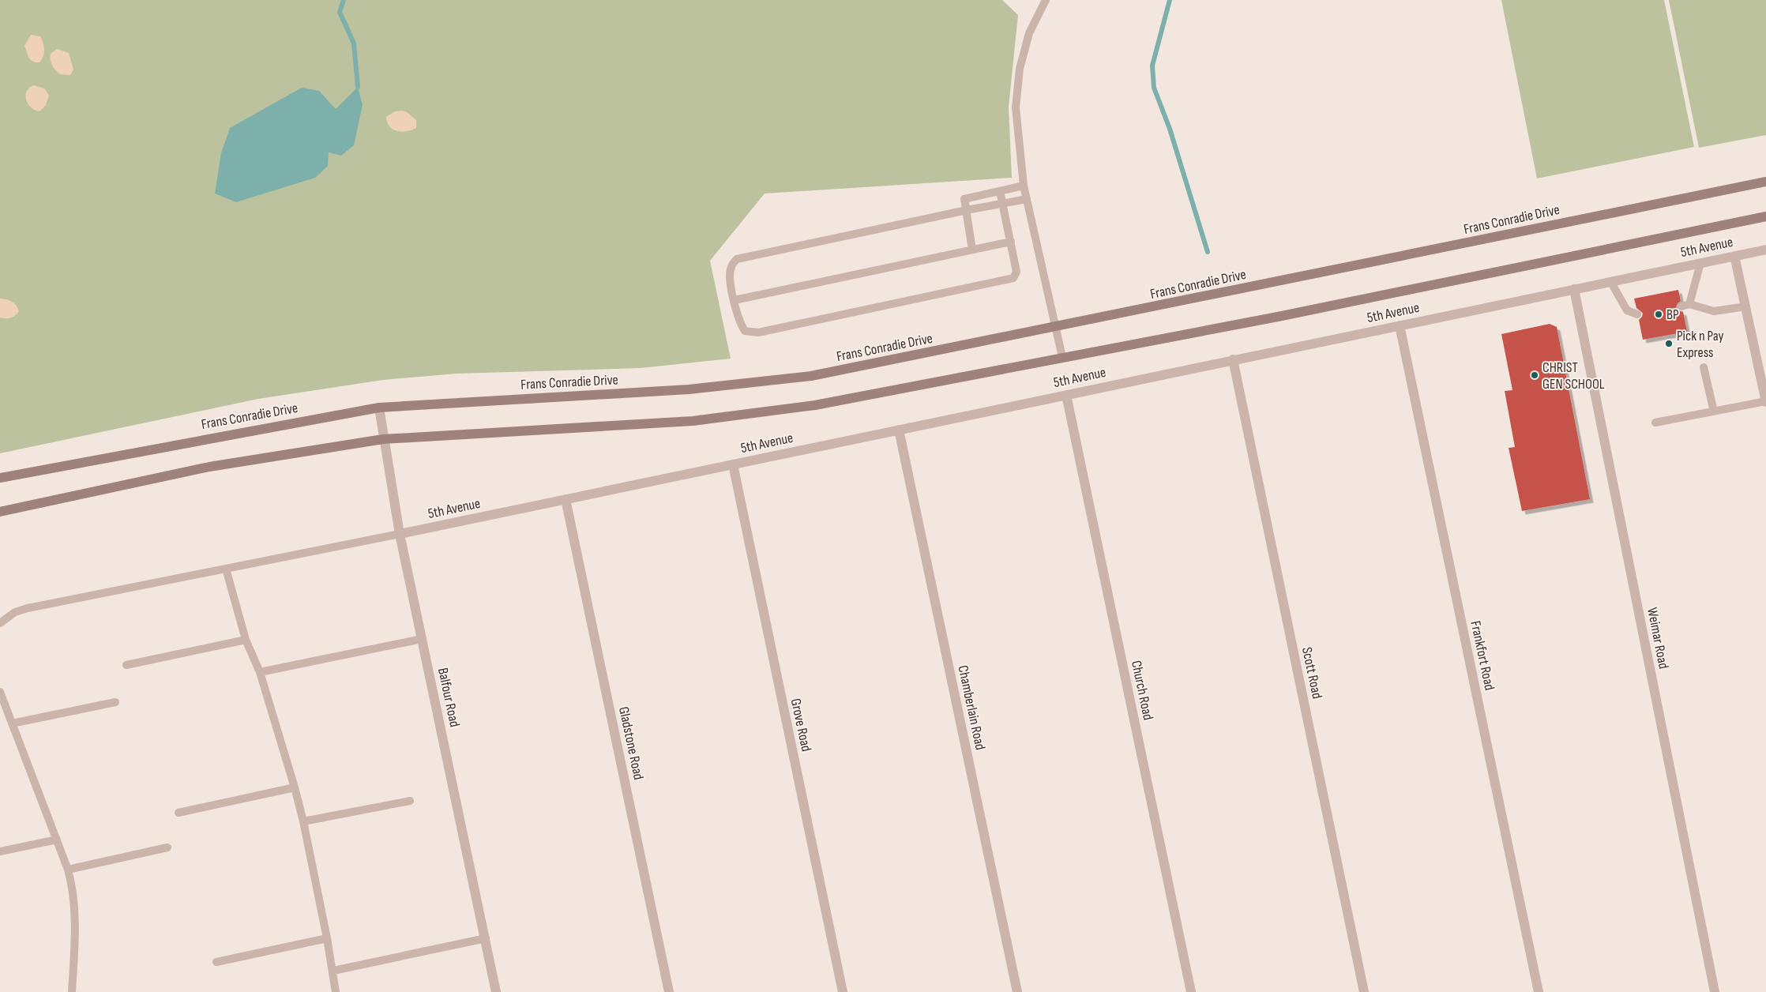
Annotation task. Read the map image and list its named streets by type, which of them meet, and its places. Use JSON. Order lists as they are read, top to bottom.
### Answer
{
  "streets": {
    "main road": ["Frans Conradie Drive"],
    "street": [
      "5th Avenue",
      "Weimar Road",
      "Frankfort Road",
      "Scott Road",
      "Church Road",
      "Balfour Road",
      "Chamberlain Road",
      "Grove Road",
      "Gladstone Road"
    ]
  },
  "crossings": [
    ["Frans Conradie Drive", "Balfour Road"],
    ["5th Avenue", "Weimar Road"],
    ["5th Avenue", "Frankfort Road"],
    ["5th Avenue", "Scott Road"],
    ["5th Avenue", "Church Road"],
    ["5th Avenue", "Balfour Road"],
    ["5th Avenue", "Chamberlain Road"],
    ["5th Avenue", "Grove Road"],
    ["5th Avenue", "Gladstone Road"]
  ],
  "places": ["BP", "Pick n Pay Express", "CHRIST GEN SCHOOL"]
}
